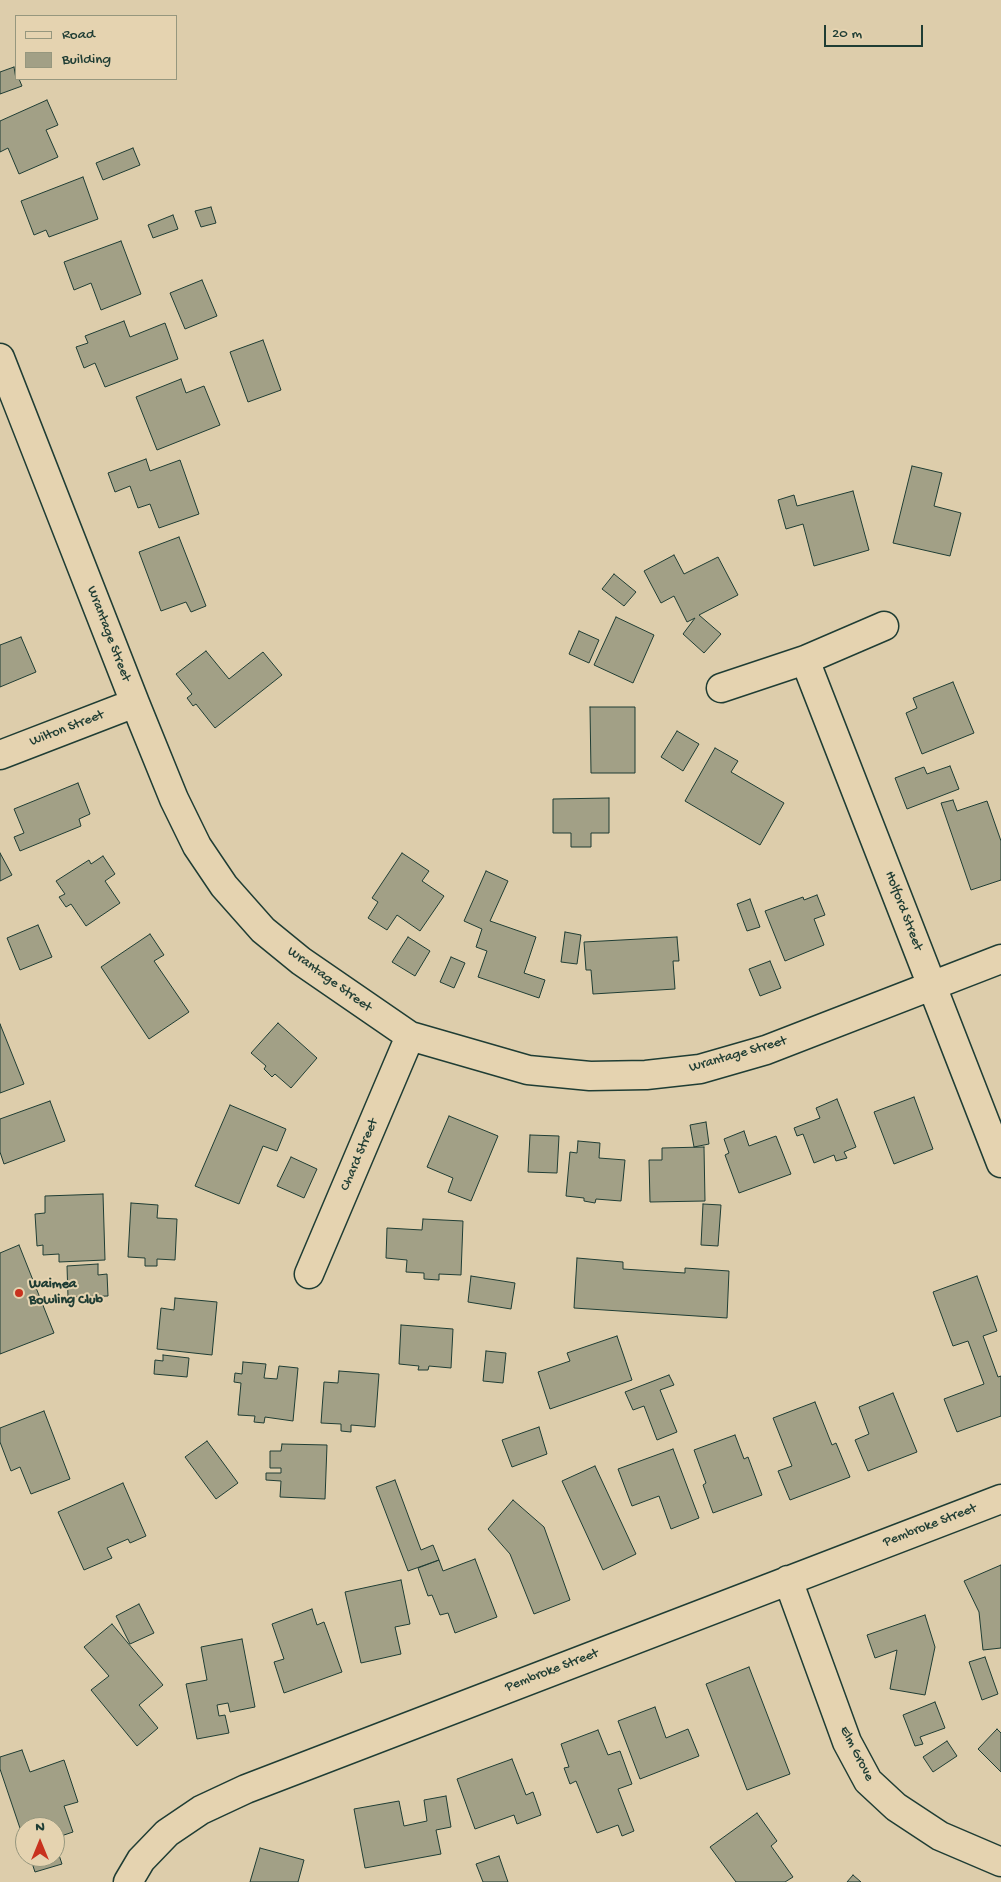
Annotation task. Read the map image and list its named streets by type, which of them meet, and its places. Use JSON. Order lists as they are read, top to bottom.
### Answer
{
  "streets": {
    "street": [
      "Wrantage Street",
      "Wilton Street",
      "Holford Street",
      "Chard Street",
      "Pembroke Street",
      "Elm Grove"
    ]
  },
  "crossings": [
    ["Wrantage Street", "Wilton Street"],
    ["Wrantage Street", "Holford Street"],
    ["Wrantage Street", "Chard Street"],
    ["Pembroke Street", "Elm Grove"]
  ],
  "places": ["Waimea Bowling Club"],
  "legend": ["Road", "Building"],
  "scale_bar": "20 m",
  "north": "top"
}
